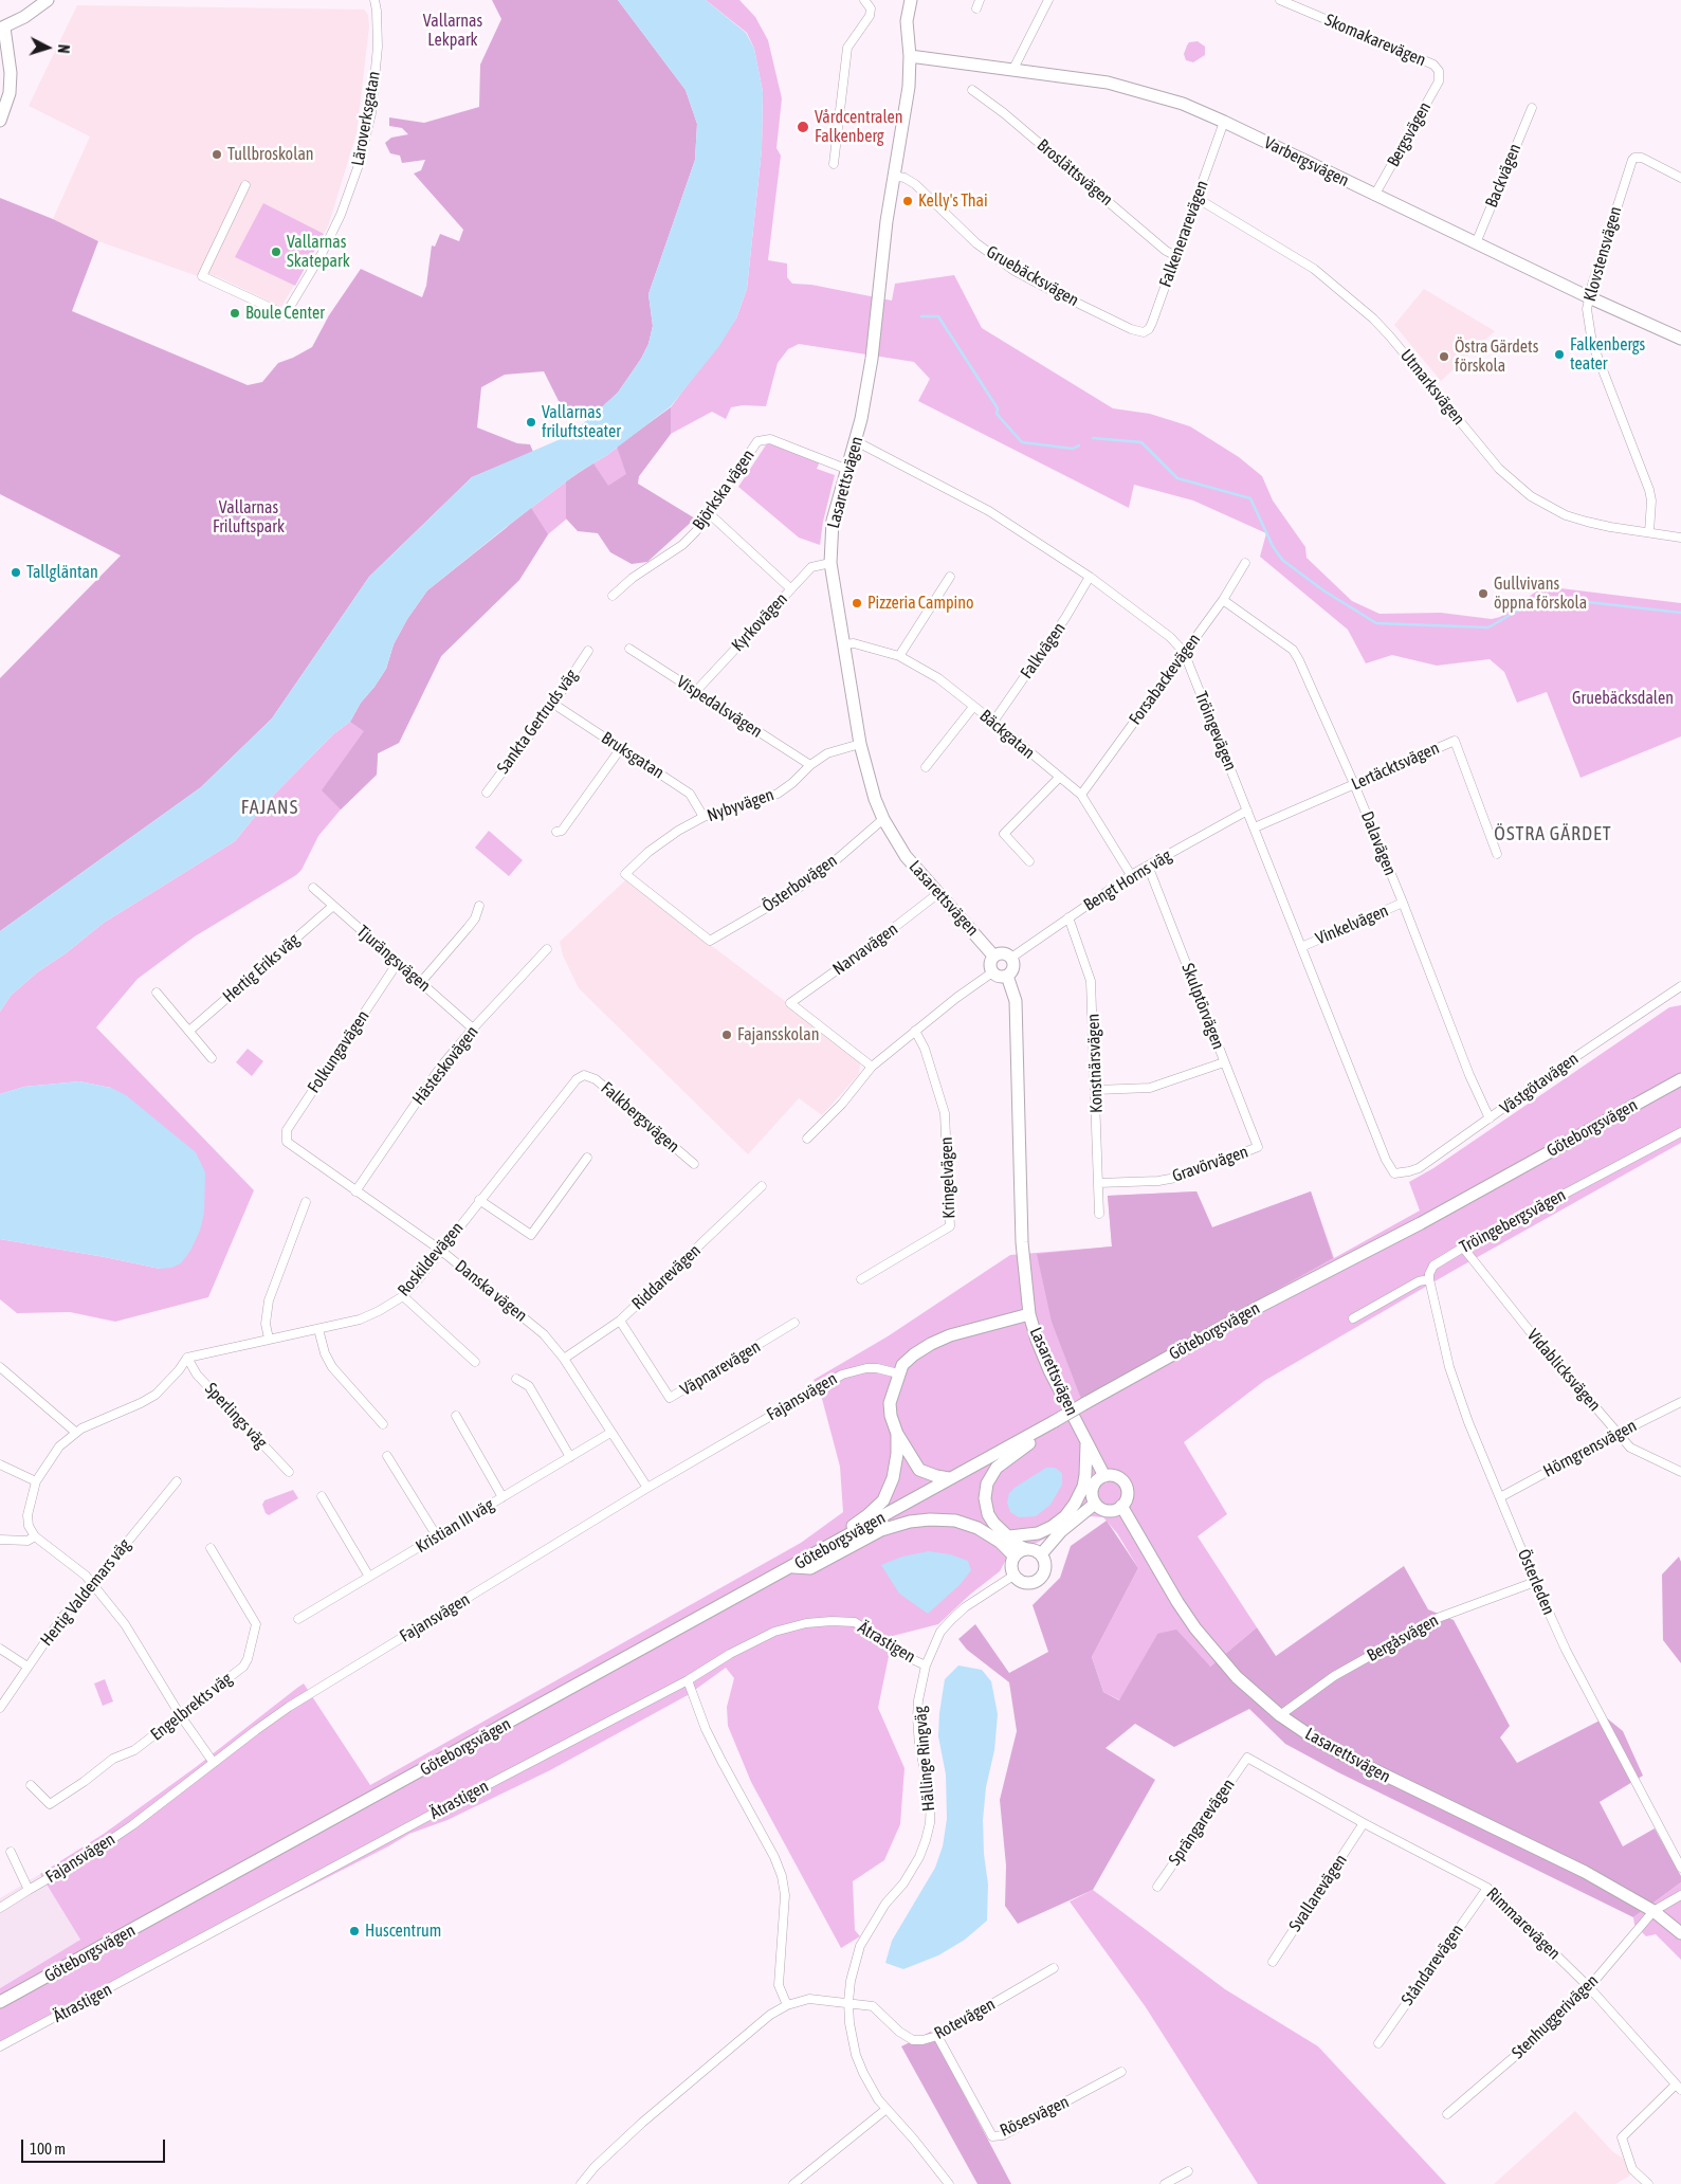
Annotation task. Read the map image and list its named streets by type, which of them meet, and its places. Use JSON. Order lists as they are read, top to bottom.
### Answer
{
  "streets": {
    "main road": ["Varbergsvägen", "Lasarettsvägen", "Göteborgsvägen"],
    "street": [
      "Skomakarevägen",
      "Läroverksgatan",
      "Bergsvägen",
      "Broslättsvägen",
      "Backvägen",
      "Falkenerarevägen",
      "Klovstensvägen",
      "Gruebäcksvägen",
      "Utmarksvägen",
      "Björkska vägen",
      "Kyrkovägen",
      "Falkvägen",
      "Forsabackevägen",
      "Vispedalsvägen",
      "Sankta Gertruds väg",
      "Tröingevägen",
      "Bäckgatan",
      "Bruksgatan",
      "Lertäcktsvägen",
      "Nybyvägen",
      "Dalavägen",
      "Bengt Horns väg",
      "Österbovägen",
      "Vinkelvägen",
      "Narvavägen",
      "Tjurängsvägen",
      "Hertig Eriks väg",
      "Skulptörvägen",
      "Folkungavägen",
      "Konstnärsvägen",
      "Hästeskovägen",
      "Västgötavägen",
      "Falkbergsvägen",
      "Gravörvägen",
      "Kringelvägen",
      "Tröingebergsvägen",
      "Roskildevägen",
      "Riddarevägen",
      "Danska vägen",
      "Väpnarevägen",
      "Vidablicksvägen",
      "Fajansvägen",
      "Sperlings väg",
      "Hörngrensvägen",
      "Kristian III väg",
      "Österleden",
      "Hertig Valdemars väg",
      "Bergåsvägen",
      "Ätrastigen",
      "Engelbrekts väg",
      "Hällinge Ringväg",
      "Sprängarevägen",
      "Svallarevägen",
      "Rimmarevägen",
      "Ståndarevägen",
      "Stenhuggerivägen",
      "Rotevägen",
      "Rösesvägen"
    ]
  },
  "crossings": [
    ["Skomakarevägen", "Bergsvägen"],
    ["Bergsvägen", "Varbergsvägen"],
    ["Varbergsvägen", "Backvägen"],
    ["Varbergsvägen", "Falkenerarevägen"],
    ["Varbergsvägen", "Klovstensvägen"],
    ["Varbergsvägen", "Lasarettsvägen"],
    ["Broslättsvägen", "Falkenerarevägen"],
    ["Falkenerarevägen", "Gruebäcksvägen"],
    ["Falkenerarevägen", "Utmarksvägen"],
    ["Klovstensvägen", "Utmarksvägen"],
    ["Gruebäcksvägen", "Lasarettsvägen"],
    ["Lasarettsvägen", "Björkska vägen"],
    ["Lasarettsvägen", "Kyrkovägen"],
    ["Lasarettsvägen", "Tröingevägen"],
    ["Lasarettsvägen", "Bäckgatan"],
    ["Lasarettsvägen", "Nybyvägen"],
    ["Lasarettsvägen", "Bengt Horns väg"],
    ["Lasarettsvägen", "Österbovägen"],
    ["Lasarettsvägen", "Narvavägen"],
    ["Lasarettsvägen", "Bergåsvägen"],
    ["Lasarettsvägen", "Stenhuggerivägen"],
    ["Kyrkovägen", "Vispedalsvägen"],
    ["Falkvägen", "Tröingevägen"],
    ["Falkvägen", "Bäckgatan"],
    ["Forsabackevägen", "Tröingevägen"],
    ["Forsabackevägen", "Bäckgatan"],
    ["Forsabackevägen", "Dalavägen"],
    ["Vispedalsvägen", "Nybyvägen"],
    ["Sankta Gertruds väg", "Bruksgatan"],
    ["Tröingevägen", "Lertäcktsvägen"],
    ["Tröingevägen", "Bengt Horns väg"],
    ["Tröingevägen", "Vinkelvägen"],
    ["Tröingevägen", "Västgötavägen"],
    ["Bäckgatan", "Bengt Horns väg"],
    ["Bruksgatan", "Nybyvägen"],
    ["Lertäcktsvägen", "Dalavägen"],
    ["Nybyvägen", "Österbovägen"],
    ["Dalavägen", "Vinkelvägen"],
    ["Dalavägen", "Västgötavägen"],
    ["Bengt Horns väg", "Skulptörvägen"],
    ["Bengt Horns väg", "Konstnärsvägen"],
    ["Tjurängsvägen", "Hertig Eriks väg"],
    ["Tjurängsvägen", "Folkungavägen"],
    ["Tjurängsvägen", "Hästeskovägen"],
    ["Skulptörvägen", "Gravörvägen"],
    ["Folkungavägen", "Danska vägen"],
    ["Konstnärsvägen", "Gravörvägen"],
    ["Hästeskovägen", "Danska vägen"],
    ["Falkbergsvägen", "Roskildevägen"],
    ["Tröingebergsvägen", "Vidablicksvägen"],
    ["Tröingebergsvägen", "Österleden"],
    ["Roskildevägen", "Danska vägen"],
    ["Roskildevägen", "Sperlings väg"],
    ["Riddarevägen", "Danska vägen"],
    ["Riddarevägen", "Väpnarevägen"],
    ["Danska vägen", "Fajansvägen"],
    ["Danska vägen", "Kristian III väg"],
    ["Vidablicksvägen", "Hörngrensvägen"],
    ["Hörngrensvägen", "Österleden"],
    ["Österleden", "Bergåsvägen"],
    ["Ätrastigen", "Hällinge Ringväg"],
    ["Hällinge Ringväg", "Rotevägen"],
    ["Sprängarevägen", "Rimmarevägen"],
    ["Svallarevägen", "Rimmarevägen"],
    ["Rimmarevägen", "Ståndarevägen"],
    ["Rimmarevägen", "Stenhuggerivägen"],
    ["Rotevägen", "Rösesvägen"]
  ],
  "districts": ["FAJANS", "ÖSTRA GÄRDET"],
  "parks": ["Vallarnas Lekpark", "Vallarnas Friluftspark", "Gruebäcksdalen"],
  "places": [
    "Vårdcentralen Falkenberg",
    "Tullbroskolan",
    "Kelly's Thai",
    "Vallarnas Skatepark",
    "Boule Center",
    "Falkenbergs teater",
    "Östra Gärdets förskola",
    "Vallarnas friluftsteater",
    "Tallgläntan",
    "Gullvivans öppna förskola",
    "Pizzeria Campino",
    "Fajansskolan",
    "Huscentrum"
  ],
  "scale_bar": "100 m",
  "north": "right"
}
